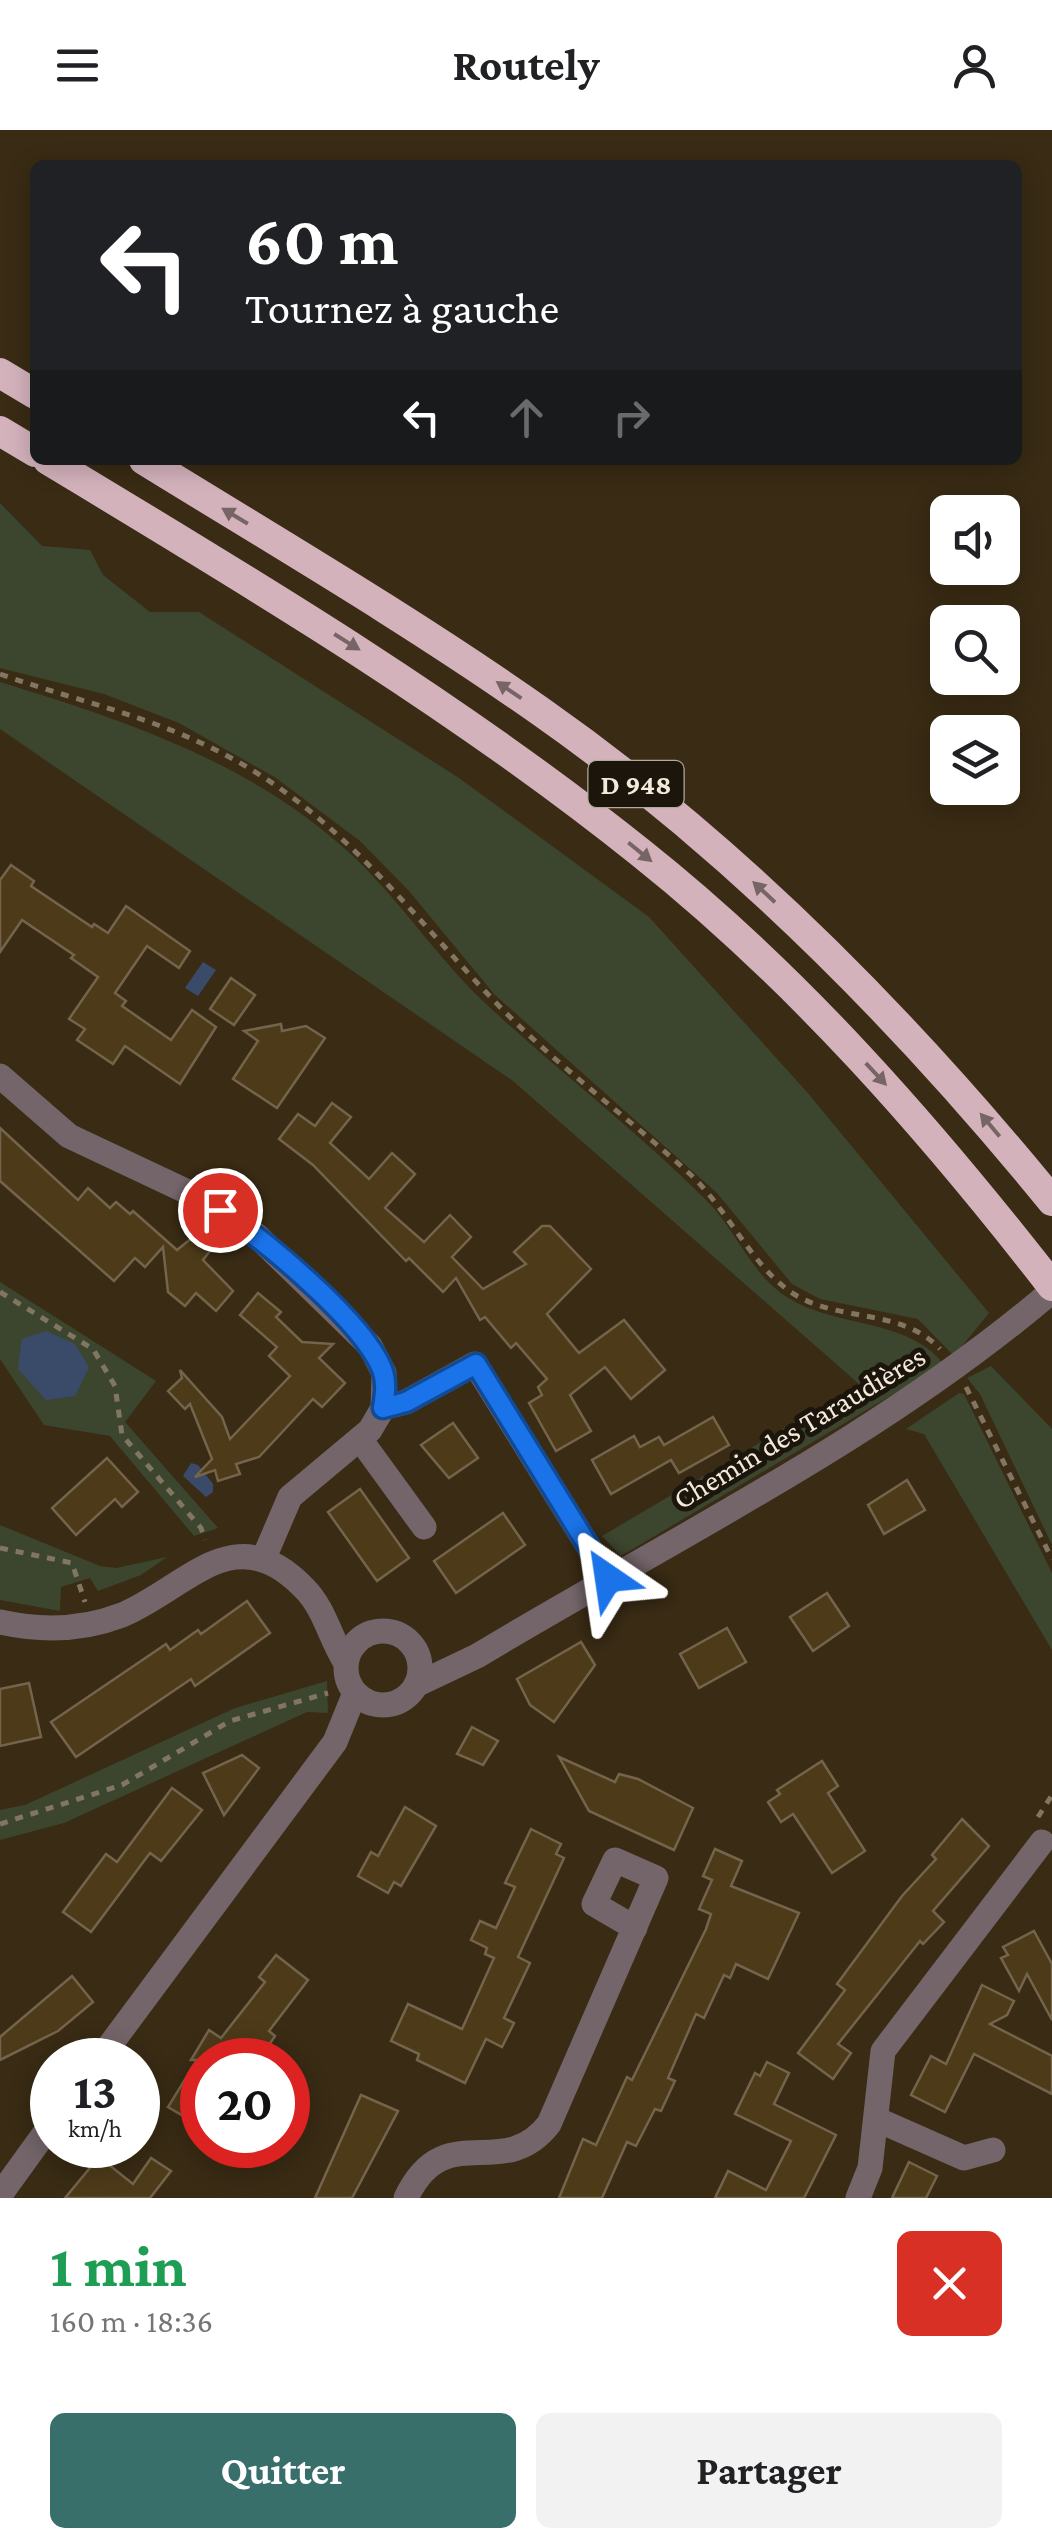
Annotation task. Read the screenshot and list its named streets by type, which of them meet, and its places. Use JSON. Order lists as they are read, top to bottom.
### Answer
{
  "streets": {
    "highway": ["D 948"],
    "street": ["Chemin des Taraudières"]
  },
  "crossings": [
    ["D 948", "Chemin des Taraudières"]
  ],
  "page": {
    "header": "Routely",
    "turn": ["60 m", "Tournez à gauche"],
    "speed": "13 km/h",
    "limit": "20",
    "heading": ["1 min", "160 m · 18:36"],
    "buttons": ["Quitter", "Partager"]
  }
}
